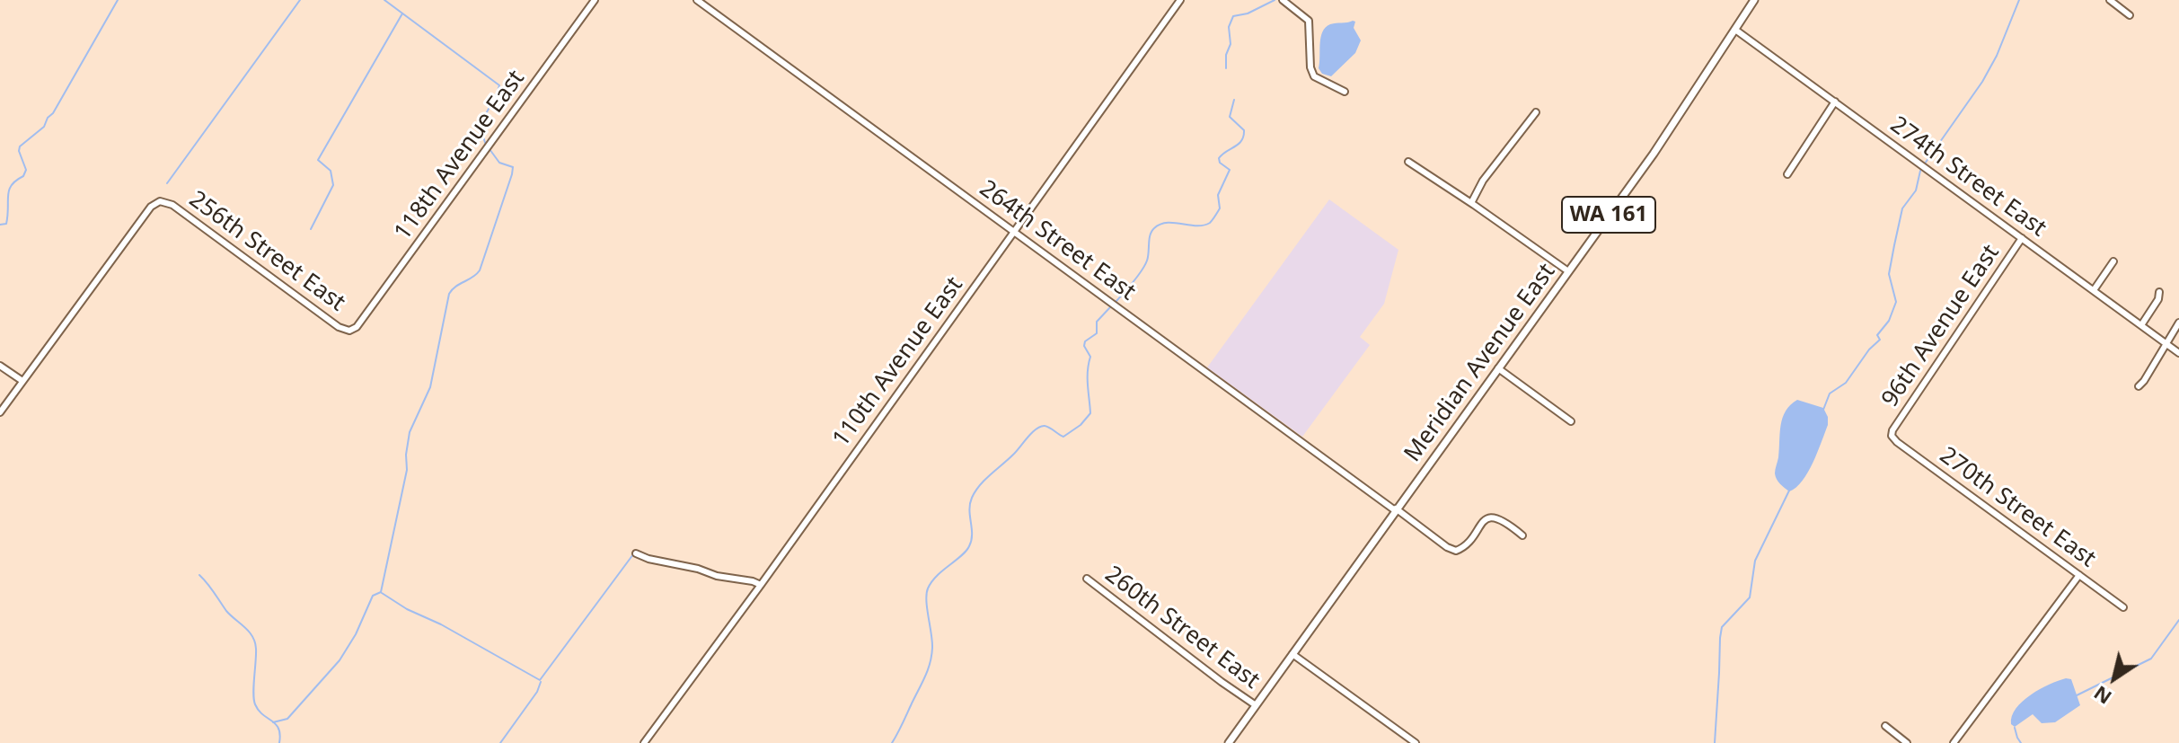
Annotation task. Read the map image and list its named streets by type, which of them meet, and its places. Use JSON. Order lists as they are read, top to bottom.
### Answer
{
  "streets": {
    "main road": ["WA 161", "Meridian Avenue East"],
    "street": [
      "118th Avenue East",
      "274th Street East",
      "264th Street East",
      "256th Street East",
      "96th Avenue East",
      "110th Avenue East",
      "270th Street East",
      "260th Street East"
    ]
  },
  "crossings": [
    ["118th Avenue East", "256th Street East"],
    ["274th Street East", "96th Avenue East"],
    ["274th Street East", "Meridian Avenue East"],
    ["264th Street East", "110th Avenue East"],
    ["264th Street East", "Meridian Avenue East"],
    ["96th Avenue East", "270th Street East"],
    ["Meridian Avenue East", "260th Street East"]
  ],
  "north": "bottom left"
}
